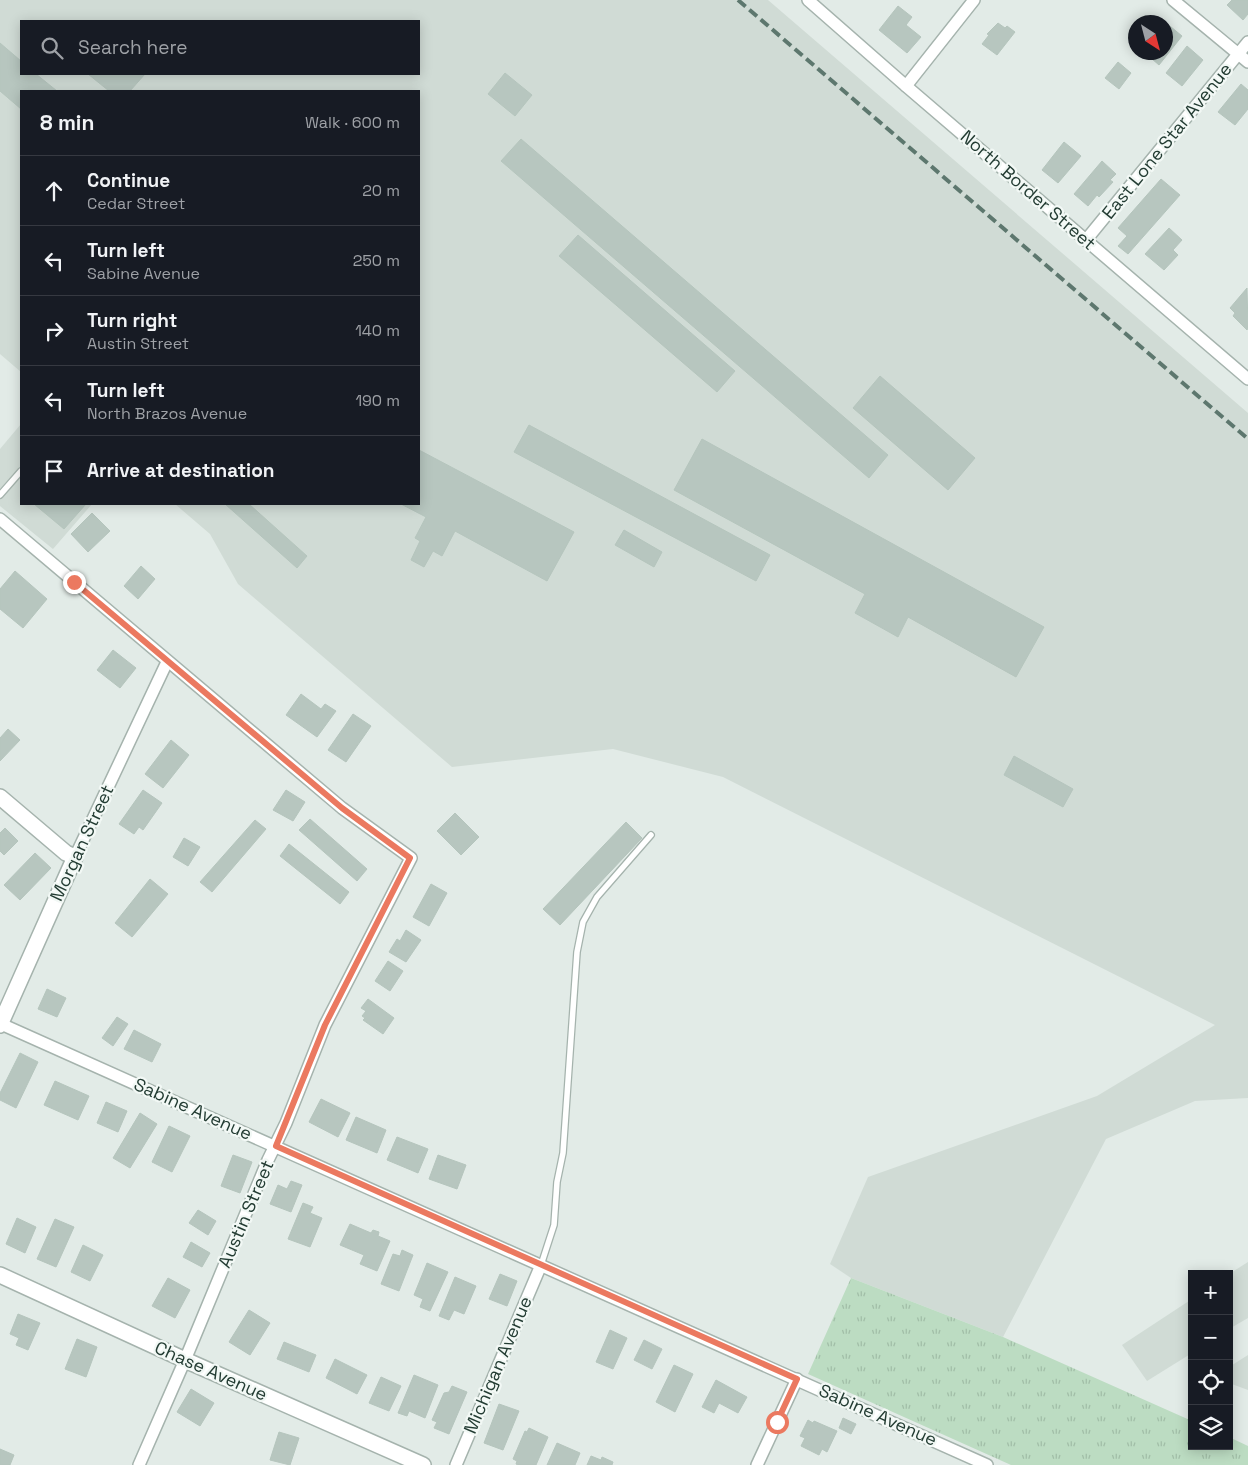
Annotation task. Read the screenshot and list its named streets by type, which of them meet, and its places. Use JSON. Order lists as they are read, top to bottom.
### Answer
{
  "streets": {
    "street": [
      "East Lone Star Avenue",
      "North Border Street",
      "Morgan Street",
      "Sabine Avenue",
      "Austin Street",
      "Michigan Avenue",
      "Chase Avenue"
    ]
  },
  "crossings": [
    ["East Lone Star Avenue", "North Border Street"],
    ["Morgan Street", "Sabine Avenue"],
    ["Morgan Street", "Austin Street"],
    ["Sabine Avenue", "Austin Street"],
    ["Sabine Avenue", "Michigan Avenue"],
    ["Austin Street", "Chase Avenue"]
  ],
  "north": "bottom right",
  "page": {
    "search": "Search here",
    "heading": ["8 min", "Walk · 600 m"],
    "list": [
      ["Continue", "Cedar Street", "20 m"],
      ["Turn left", "Sabine Avenue", "250 m"],
      ["Turn right", "Austin Street", "140 m"],
      ["Turn left", "North Brazos Avenue", "190 m"],
      "Arrive at destination"
    ],
    "map_buttons": ["+", "−"]
  }
}
